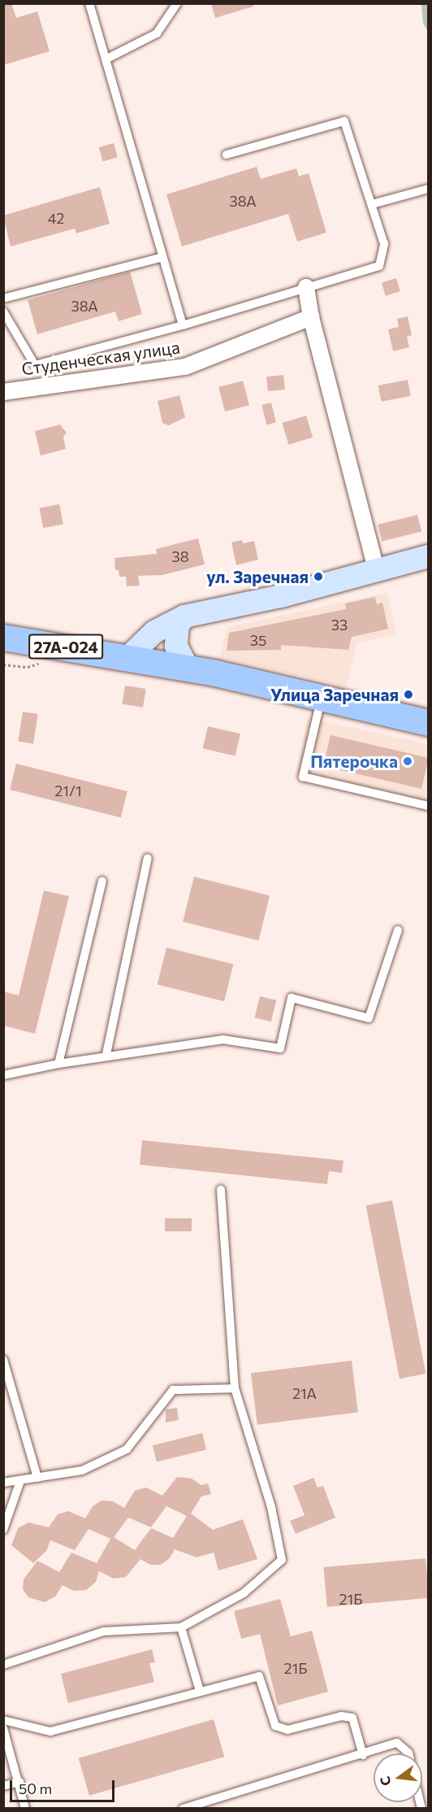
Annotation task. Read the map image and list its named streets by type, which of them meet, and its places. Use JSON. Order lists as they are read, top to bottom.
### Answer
{
  "streets": {
    "main road": ["27А-024"],
    "street": ["Студенческая улица"]
  },
  "places": ["ул. Заречная", "Улица Заречная", "Пятерочка"],
  "house_numbers": [
    "38А",
    "42",
    "38А",
    "38",
    "33",
    "35",
    "21/1",
    "21А",
    "21Б",
    "21Б"
  ],
  "scale_bar": "50 m",
  "north": "left"
}
